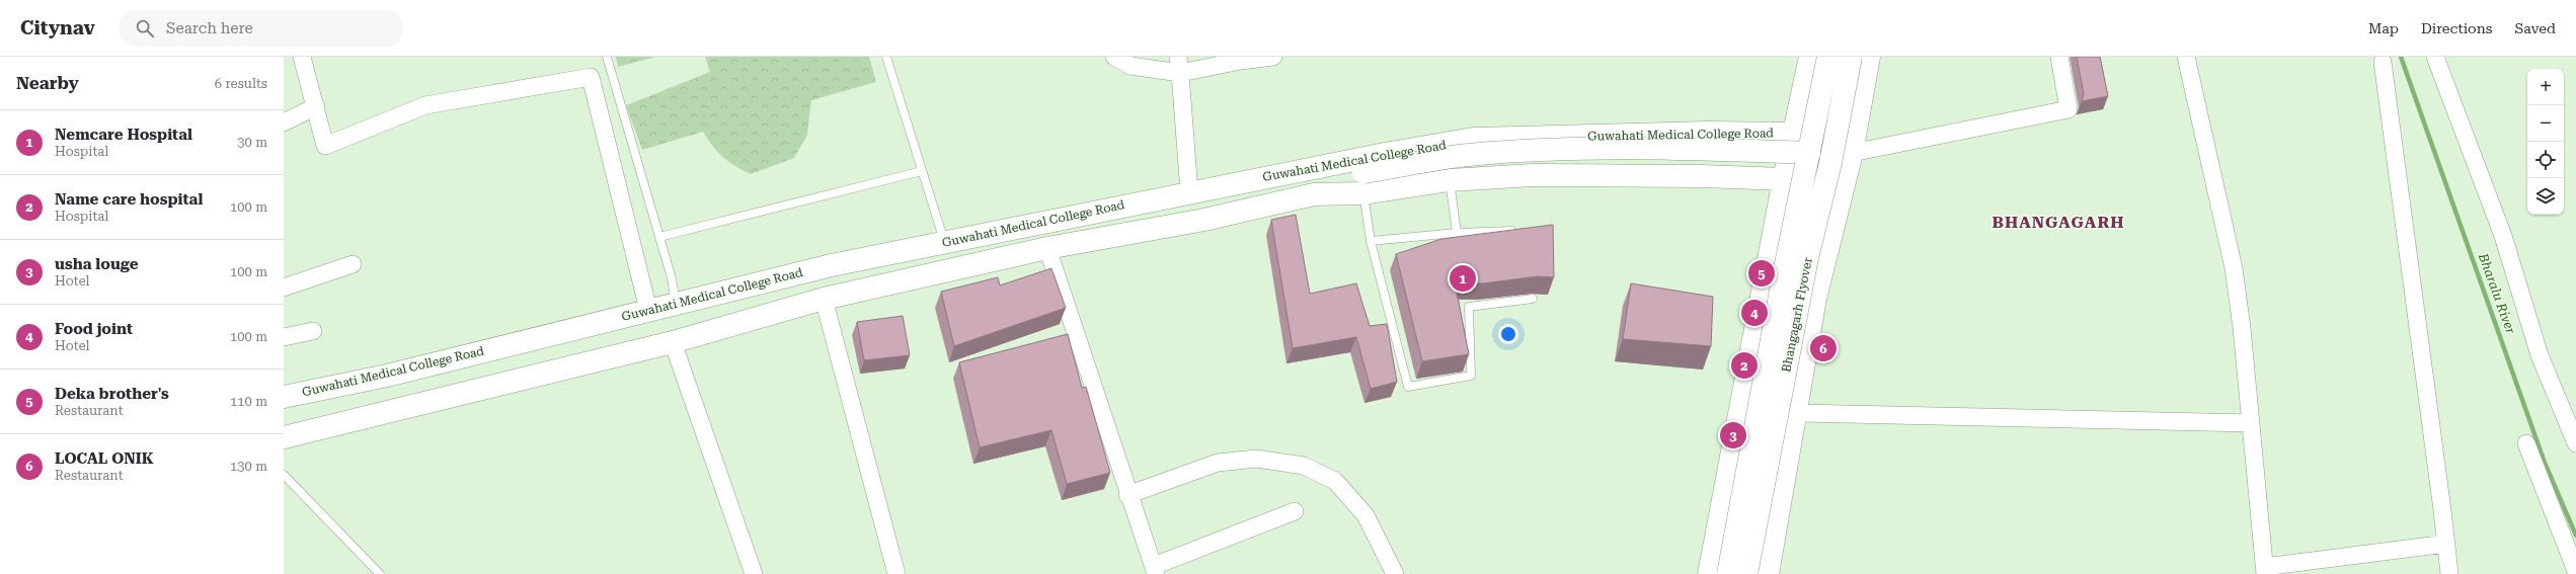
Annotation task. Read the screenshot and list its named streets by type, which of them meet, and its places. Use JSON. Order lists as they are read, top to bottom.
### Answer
{
  "streets": {
    "main road": ["Guwahati Medical College Road", "Bhangagarh Flyover"]
  },
  "districts": ["BHANGAGARH"],
  "water": ["Bharalu River"],
  "page": {
    "header": "Citynav",
    "search": "Search here",
    "nav": ["Map", "Directions", "Saved"],
    "heading": ["Nearby", "6 results"],
    "map_buttons": ["+", "−"],
    "list": [
      {
        "mark": "1",
        "name": "Nemcare Hospital",
        "note": "Hospital",
        "value": "30 m"
      },
      {
        "mark": "2",
        "name": "Name care hospital",
        "note": "Hospital",
        "value": "100 m"
      },
      {
        "mark": "3",
        "name": "usha louge",
        "note": "Hotel",
        "value": "100 m"
      },
      {
        "mark": "4",
        "name": "Food joint",
        "note": "Hotel",
        "value": "100 m"
      },
      {
        "mark": "5",
        "name": "Deka brother's",
        "note": "Restaurant",
        "value": "110 m"
      },
      {
        "mark": "6",
        "name": "LOCAL ONIK",
        "note": "Restaurant",
        "value": "130 m"
      }
    ],
    "pins": [
      "5",
      "1",
      "4",
      "6",
      "2",
      "3"
    ]
  }
}
